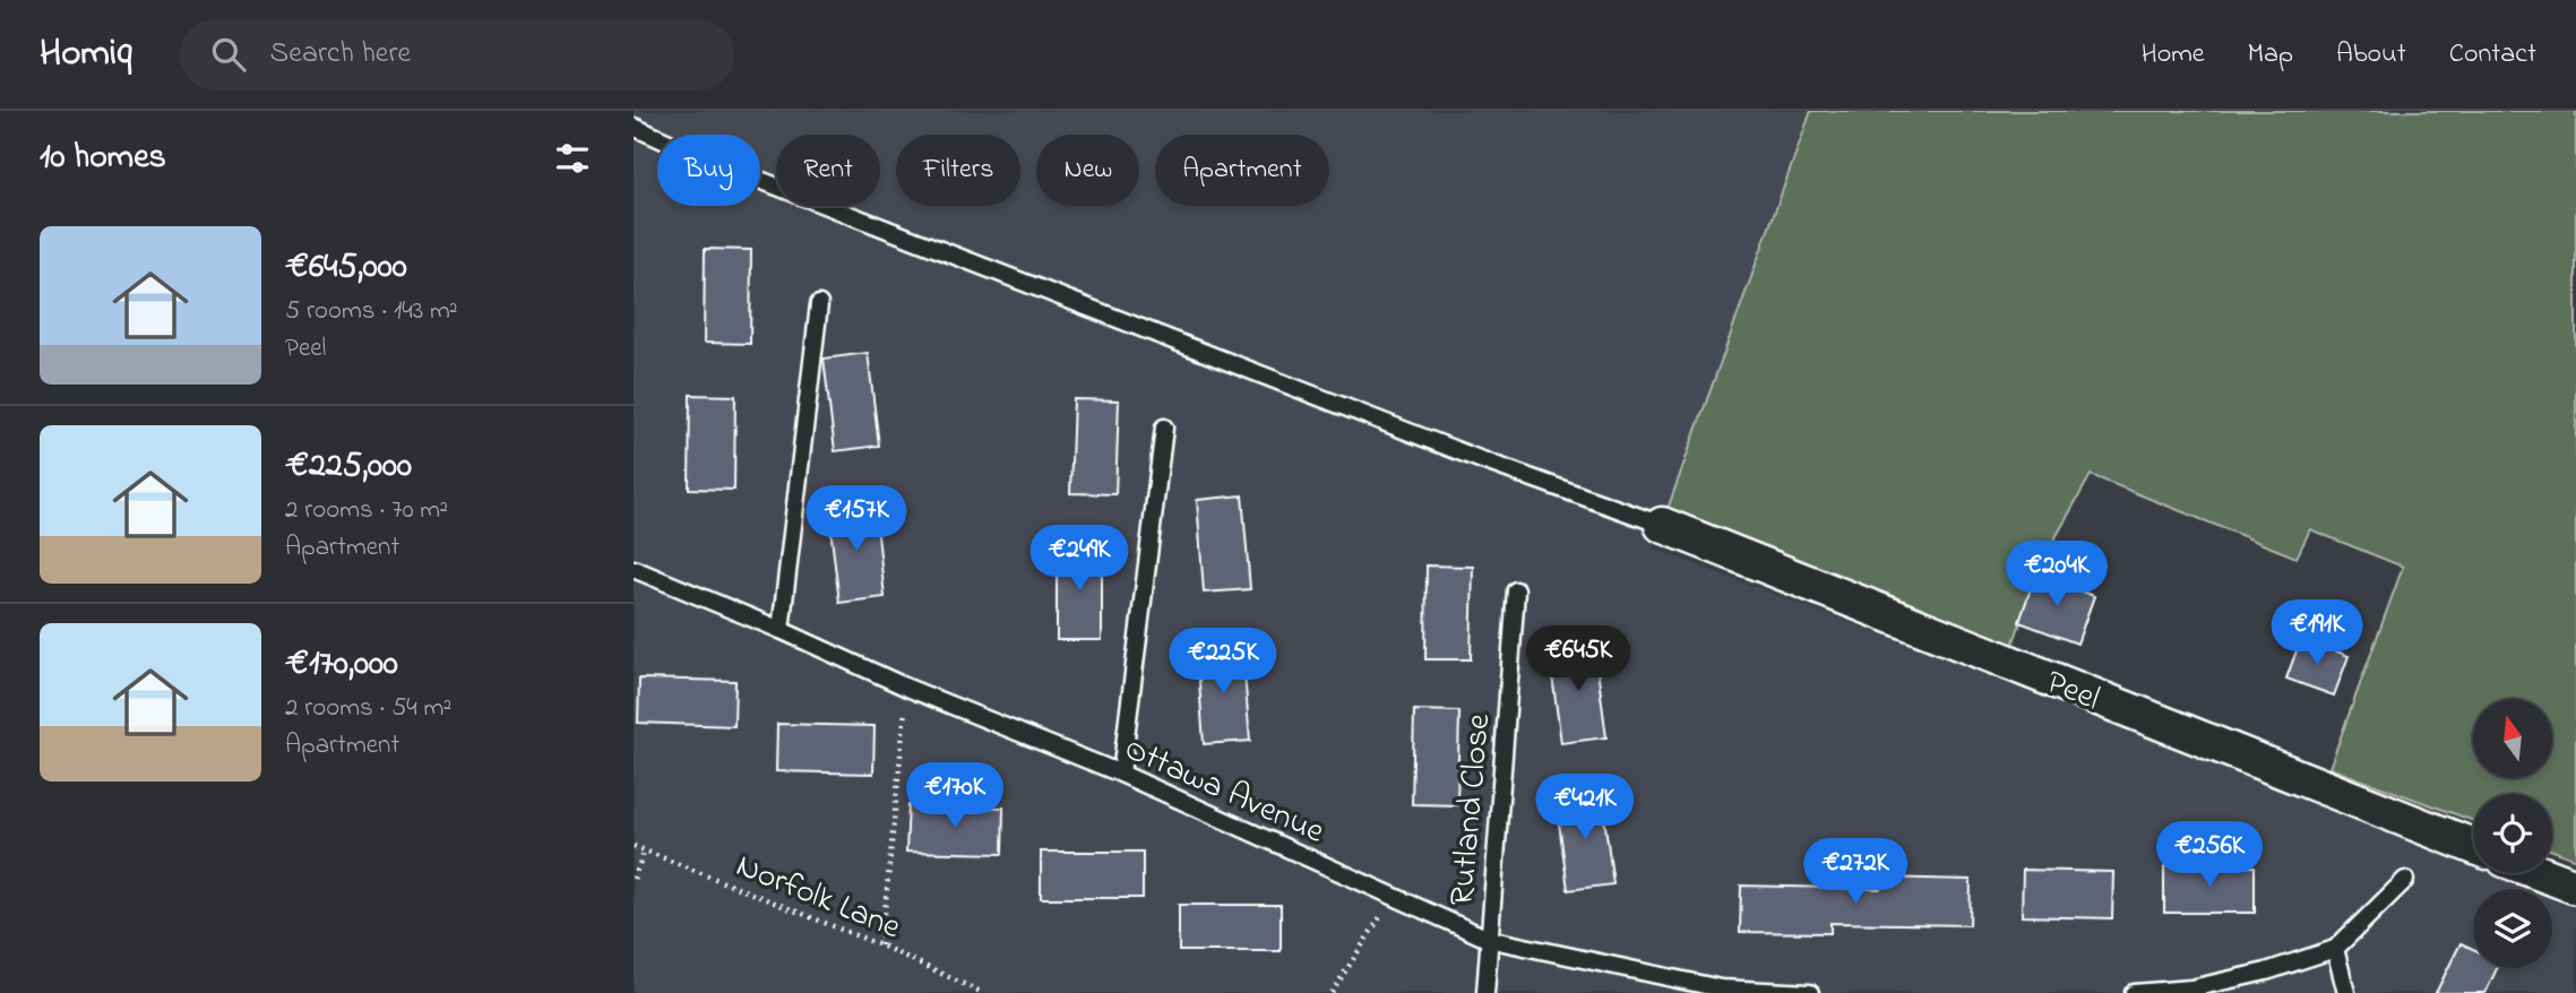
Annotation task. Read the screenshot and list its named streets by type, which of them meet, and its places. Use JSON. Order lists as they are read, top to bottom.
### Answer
{
  "streets": {
    "street": ["Peel"],
    "lane": ["Ottawa Avenue", "Rutland Close"],
    "path": ["Norfolk Lane"]
  },
  "crossings": [
    ["Ottawa Avenue", "Rutland Close"]
  ],
  "north": "top",
  "page": {
    "header": "Homiq",
    "search": "Search here",
    "nav": [
      "Home",
      "Map",
      "About",
      "Contact"
    ],
    "heading": "10 homes",
    "chip": [
      "Buy",
      "Rent",
      "Filters",
      "New",
      "Apartment"
    ],
    "list": [
      {
        "name": "€645,000",
        "note": "5 rooms · 143 m² · Peel"
      },
      {
        "name": "€225,000",
        "note": "2 rooms · 70 m² · Apartment"
      },
      {
        "name": "€170,000",
        "note": "2 rooms · 54 m² · Apartment"
      }
    ],
    "price": [
      "€157K",
      "€249K",
      "€204K",
      "€191K",
      "€645K",
      "€225K",
      "€170K",
      "€421K",
      "€256K",
      "€272K"
    ]
  }
}
